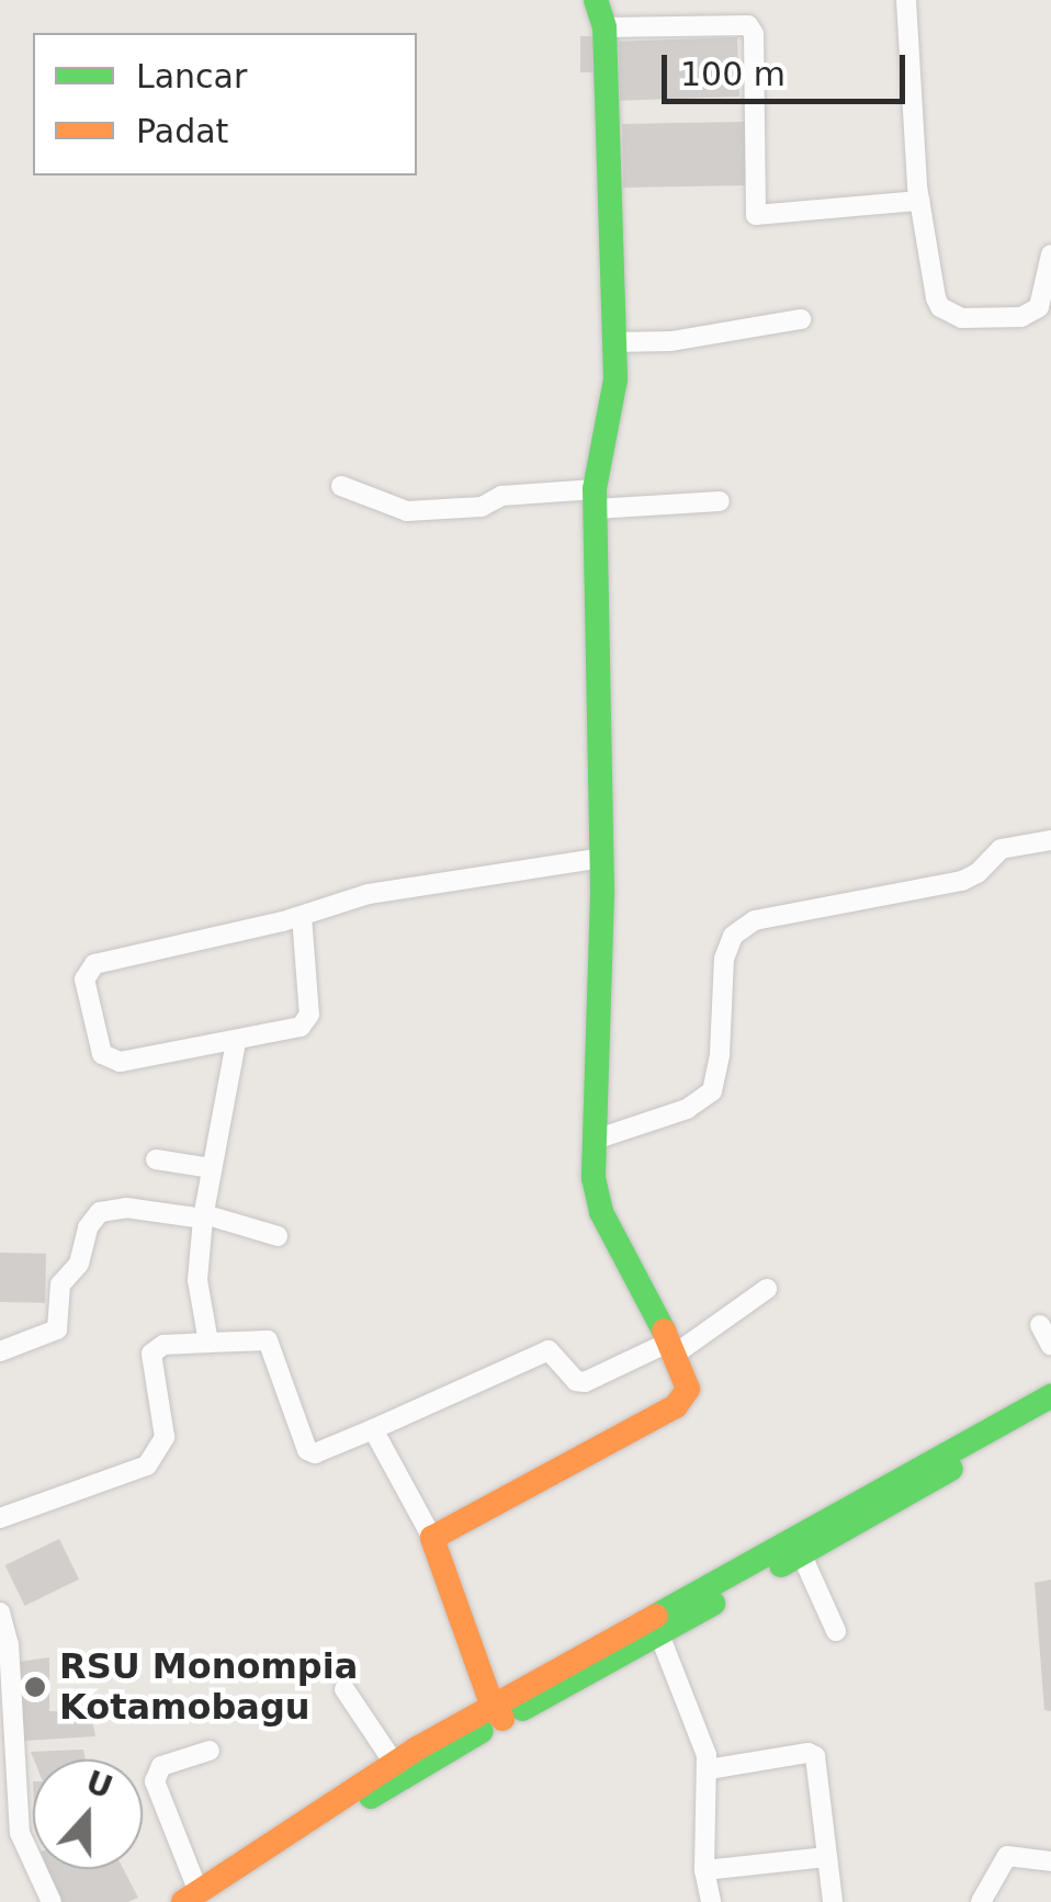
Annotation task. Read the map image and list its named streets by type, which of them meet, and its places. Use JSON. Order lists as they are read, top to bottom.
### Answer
{
  "places": ["RSU Monompia Kotamobagu"],
  "legend": ["Lancar", "Padat"],
  "scale_bar": "100 m",
  "north": "top"
}
